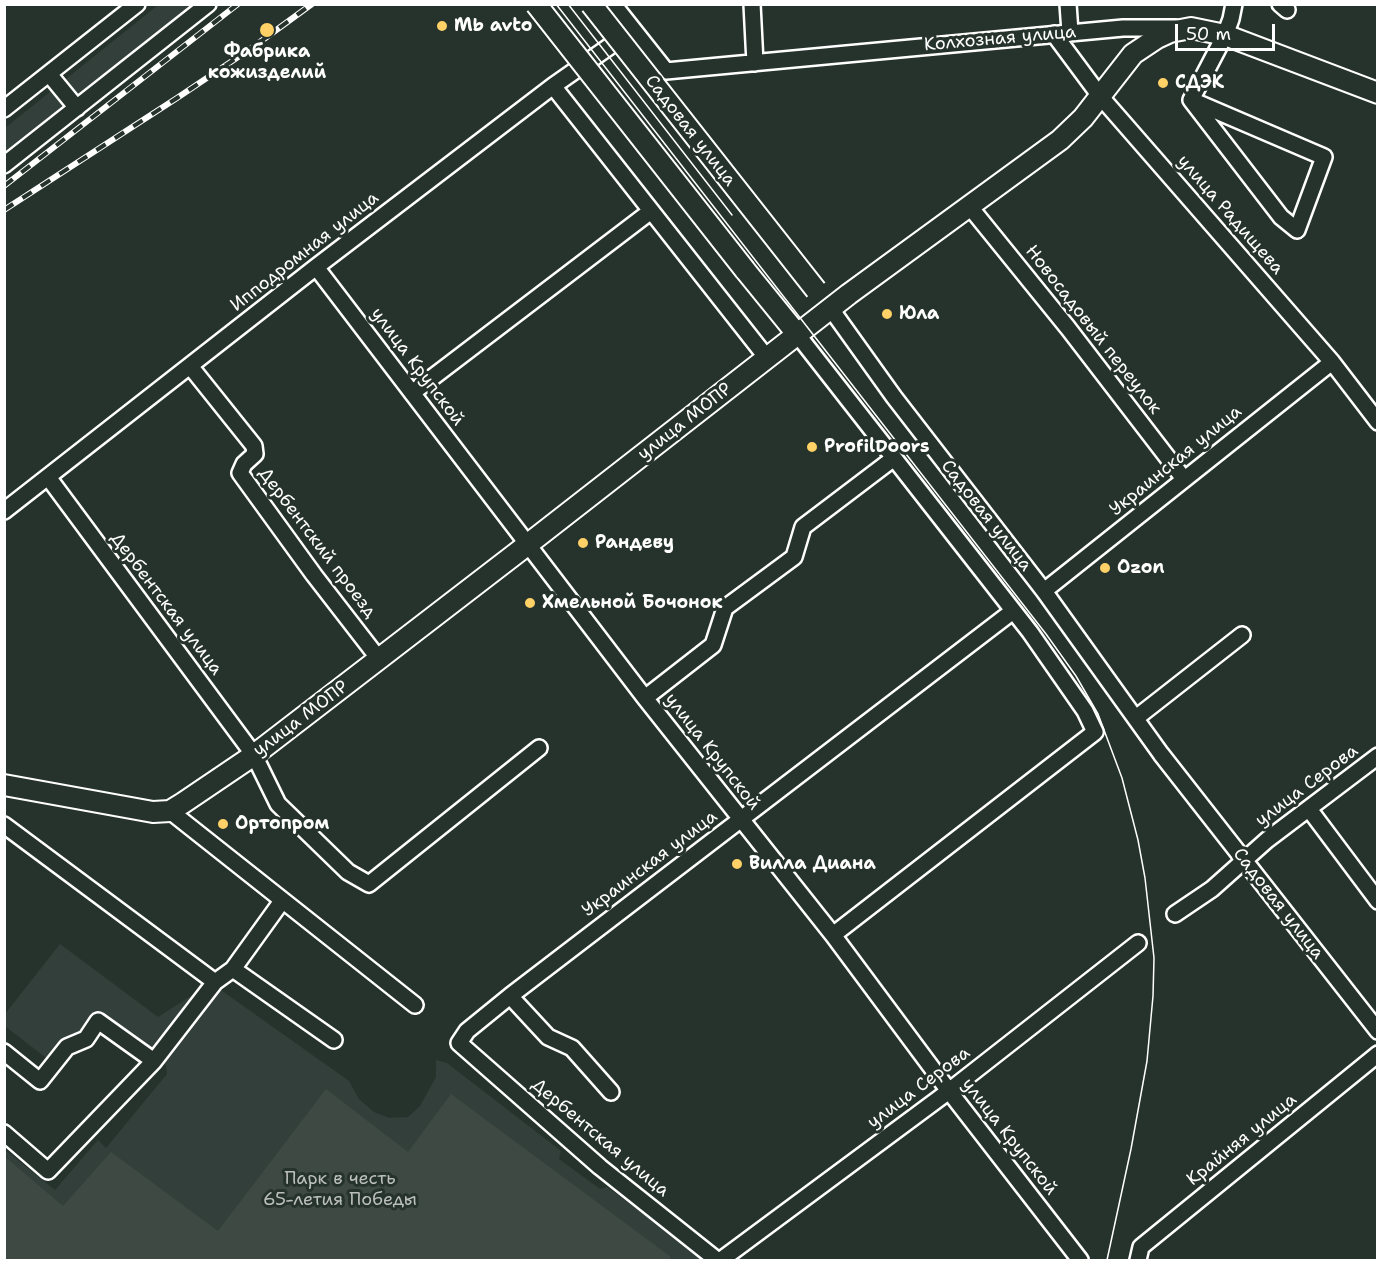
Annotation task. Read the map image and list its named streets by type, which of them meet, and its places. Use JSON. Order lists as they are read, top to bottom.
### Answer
{
  "streets": {
    "main road": ["Колхозная улица", "Садовая улица", "улица МОПР"],
    "street": [
      "улица Радищева",
      "Ипподромная улица",
      "Новосадовый переулок",
      "улица Крупской",
      "Украинская улица",
      "Дербентский проезд",
      "Дербентская улица",
      "улица Серова",
      "Крайняя улица"
    ]
  },
  "crossings": [
    ["Колхозная улица", "улица Радищева"],
    ["Колхозная улица", "Ипподромная улица"],
    ["Колхозная улица", "улица МОПР"],
    ["Садовая улица", "улица МОПР"],
    ["Садовая улица", "Украинская улица"],
    ["Садовая улица", "улица Серова"],
    ["улица Радищева", "улица МОПР"],
    ["улица Радищева", "Украинская улица"],
    ["Ипподромная улица", "улица Крупской"],
    ["Ипподромная улица", "Дербентский проезд"],
    ["Ипподромная улица", "Дербентская улица"],
    ["Новосадовый переулок", "улица МОПР"],
    ["Новосадовый переулок", "Украинская улица"],
    ["улица Крупской", "улица МОПР"],
    ["улица Крупской", "Украинская улица"],
    ["улица Крупской", "улица Серова"],
    ["улица МОПР", "Дербентский проезд"],
    ["улица МОПР", "Дербентская улица"],
    ["Украинская улица", "Дербентская улица"],
    ["Дербентская улица", "улица Серова"]
  ],
  "parks": ["Парк в честь 65-летия Победы"],
  "places": [
    "Mb avto",
    "Фабрика кожизделий",
    "СДЭК",
    "Юла",
    "ProfilDoors",
    "Рандеву",
    "Ozon",
    "Хмельной Бочонок",
    "Ортопром",
    "Вилла Диана"
  ],
  "scale_bar": "50 m"
}
